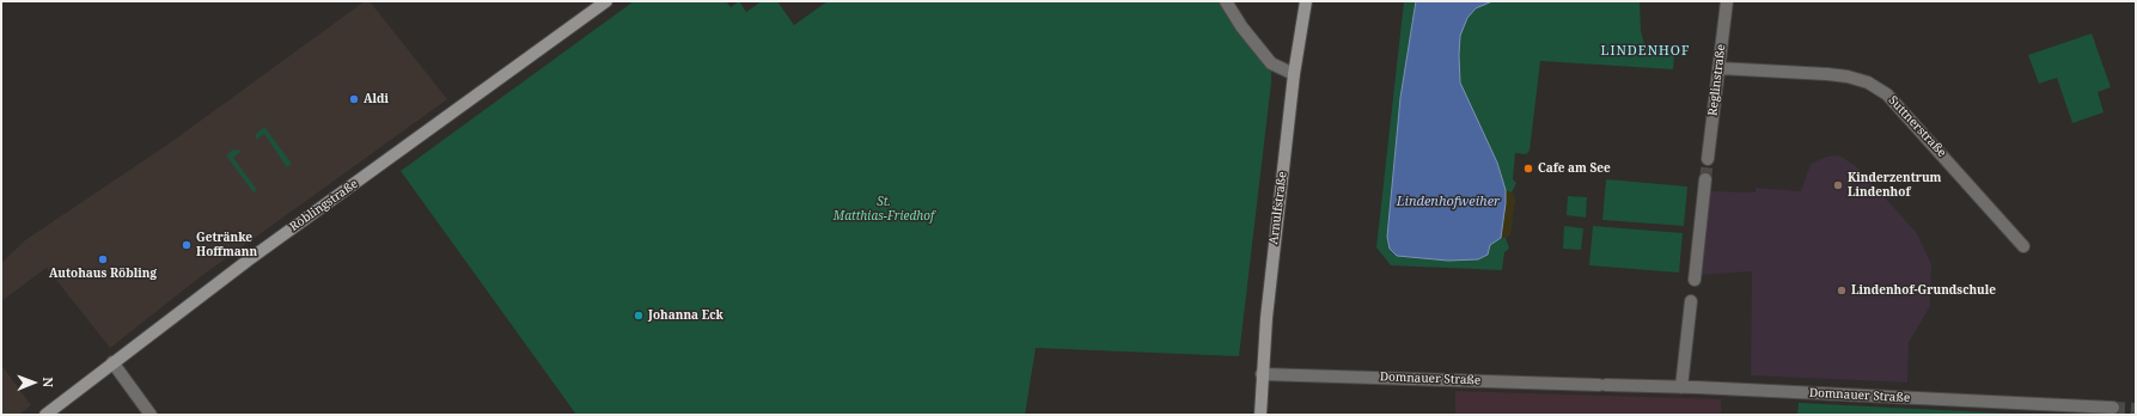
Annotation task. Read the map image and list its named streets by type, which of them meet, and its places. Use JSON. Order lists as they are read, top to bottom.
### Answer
{
  "streets": {
    "street": [
      "Reglinstraße",
      "Suttnerstraße",
      "Röblingstraße",
      "Arnulfstraße",
      "Domnauer Straße"
    ]
  },
  "crossings": [
    ["Reglinstraße", "Suttnerstraße"],
    ["Arnulfstraße", "Domnauer Straße"]
  ],
  "districts": ["LINDENHOF"],
  "water": ["Lindenhofweiher"],
  "parks": ["St. Matthias-Friedhof"],
  "places": [
    "Aldi",
    "Cafe am See",
    "Kinderzentrum Lindenhof",
    "Getränke Hoffmann",
    "Autohaus Röbling",
    "Lindenhof-Grundschule",
    "Johanna Eck"
  ],
  "north": "right"
}
